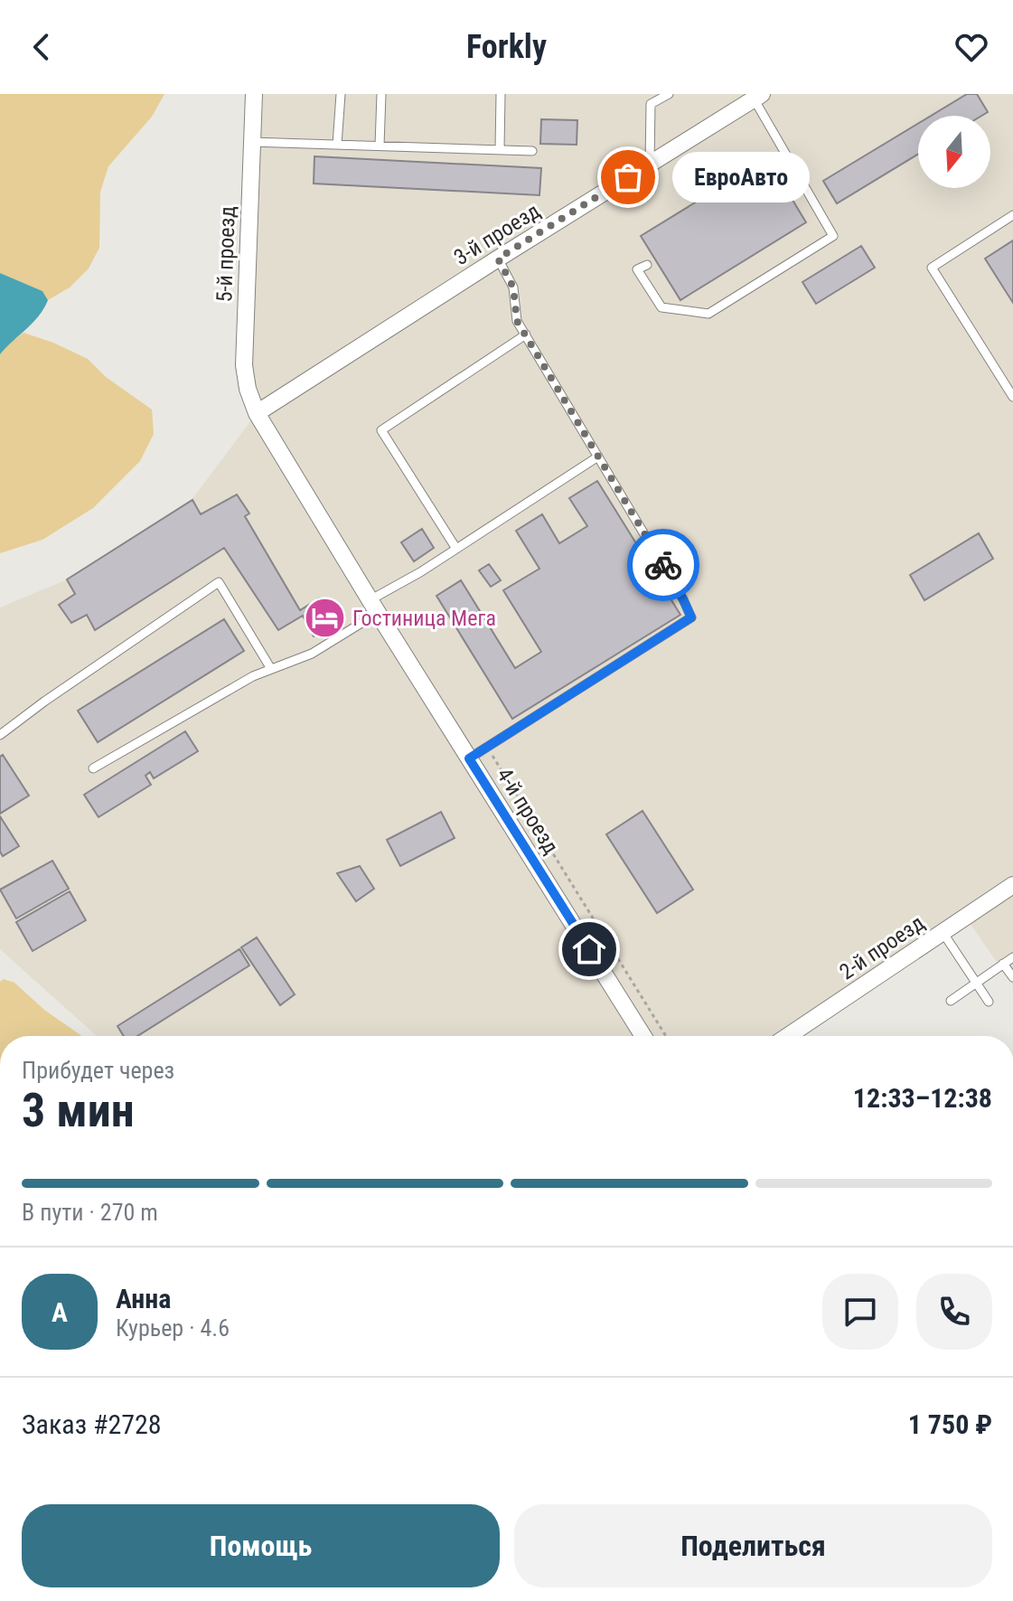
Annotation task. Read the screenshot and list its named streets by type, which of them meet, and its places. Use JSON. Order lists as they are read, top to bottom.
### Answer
{
  "streets": {
    "street": [
      "3-й проезд",
      "5-й проезд",
      "4-й проезд",
      "2-й проезд"
    ]
  },
  "crossings": [
    ["3-й проезд", "5-й проезд"],
    ["3-й проезд", "4-й проезд"],
    ["5-й проезд", "4-й проезд"]
  ],
  "places": {
    "other": ["ЕвроАвто"],
    "hotel": ["Гостиница Мега"]
  },
  "north": "bottom",
  "page": {
    "header": "Forkly",
    "bubble": "ЕвроАвто",
    "heading": ["3 мин", "Прибудет через", "12:33–12:38"],
    "panel": [
      "Анна",
      "Курьер · 4.6",
      "Заказ #2728",
      "1 750 ₽"
    ],
    "bar": "В пути · 270 m",
    "round": "А",
    "buttons": ["Помощь", "Поделиться"]
  }
}
